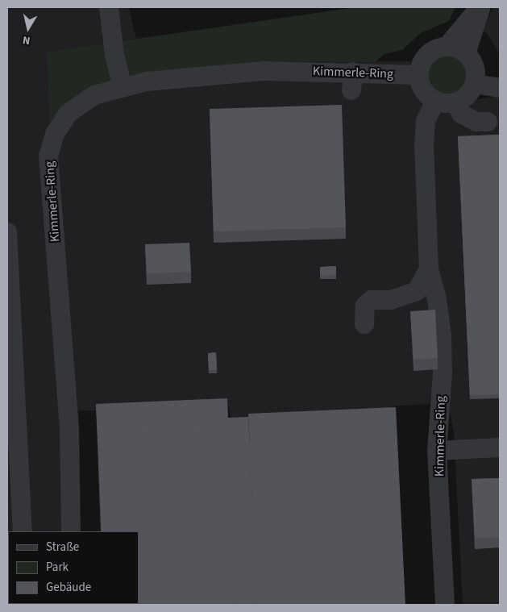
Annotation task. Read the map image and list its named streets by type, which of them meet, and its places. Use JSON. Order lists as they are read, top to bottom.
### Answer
{
  "streets": {
    "street": ["Kimmerle-Ring"]
  },
  "legend": ["Straße", "Park", "Gebäude"],
  "north": "bottom"
}
